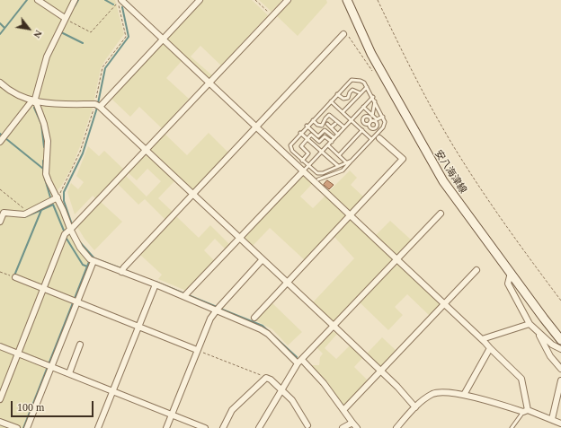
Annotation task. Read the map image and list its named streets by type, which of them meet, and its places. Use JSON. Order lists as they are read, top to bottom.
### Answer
{
  "streets": {
    "main road": ["安八海津線"]
  },
  "scale_bar": "100 m",
  "north": "bottom right"
}
